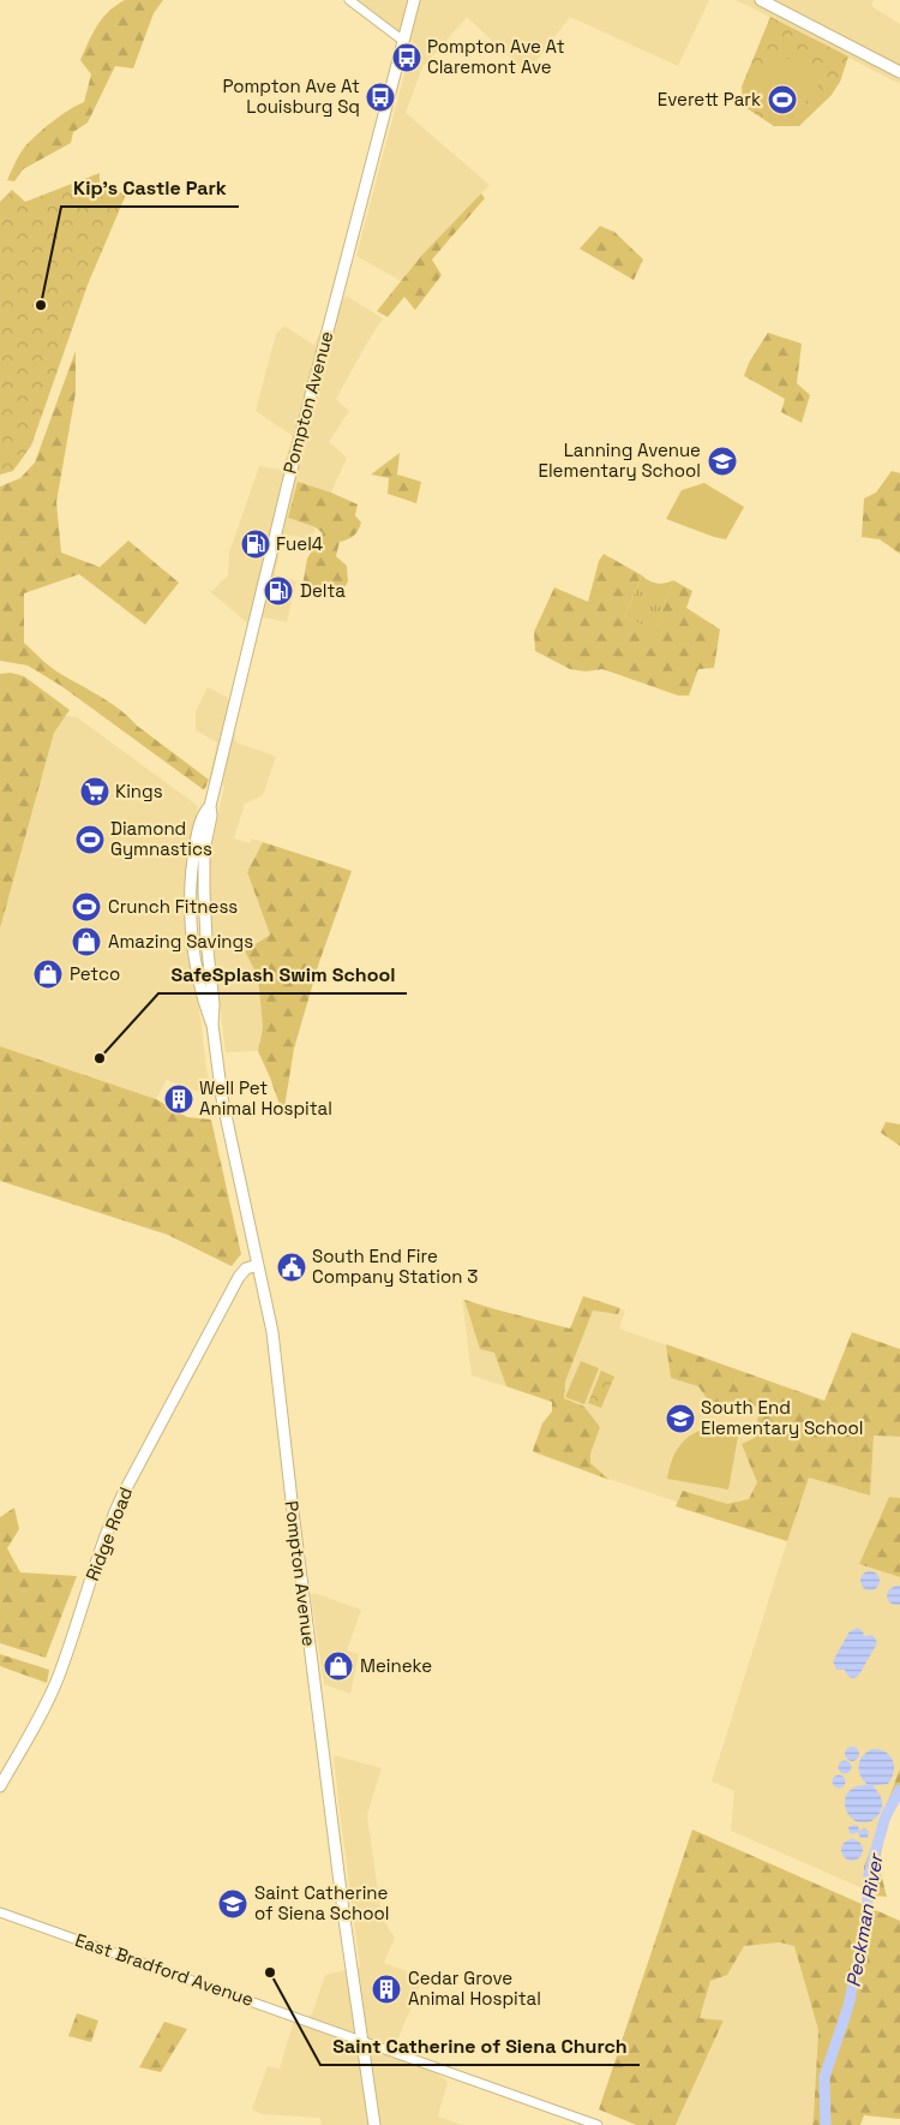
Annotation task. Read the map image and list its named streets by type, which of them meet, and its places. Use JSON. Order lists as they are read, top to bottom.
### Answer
{
  "streets": {
    "main road": ["Pompton Avenue", "Ridge Road"],
    "street": ["East Bradford Avenue"]
  },
  "crossings": [
    ["Pompton Avenue", "Ridge Road"],
    ["Pompton Avenue", "East Bradford Avenue"]
  ],
  "water": ["Peckman River"],
  "places": {
    "bus stop": ["Pompton Ave At Claremont Ave", "Pompton Ave At Louisburg Sq"],
    "sports": ["Everett Park", "Diamond Gymnastics", "Crunch Fitness"],
    "other": ["Kip's Castle Park", "SafeSplash Swim School", "Saint Catherine of Siena Church"],
    "school or university": ["Lanning Avenue Elementary School", "South End Elementary School", "Saint Catherine of Siena School"],
    "fuel station": ["Fuel4", "Delta"],
    "supermarket": ["Kings"],
    "shop": ["Amazing Savings", "Petco", "Meineke"],
    "building": ["Well Pet Animal Hospital", "Cedar Grove Animal Hospital"],
    "public building": ["South End Fire Company Station 3"]
  }
}
